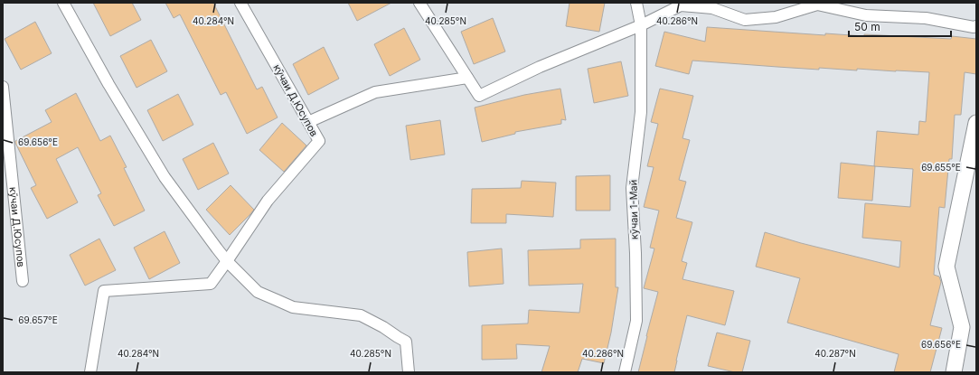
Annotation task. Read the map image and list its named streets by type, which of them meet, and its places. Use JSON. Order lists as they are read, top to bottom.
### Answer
{
  "streets": {
    "street": ["кӯчаи Д.Юсупов", "кӯчаи 1-Май"]
  },
  "scale_bar": "50 m",
  "coordinates": [
    "40.284°N",
    "40.285°N",
    "40.286°N",
    "69.656°E",
    "69.655°E",
    "69.657°E",
    "40.287°N"
  ]
}
